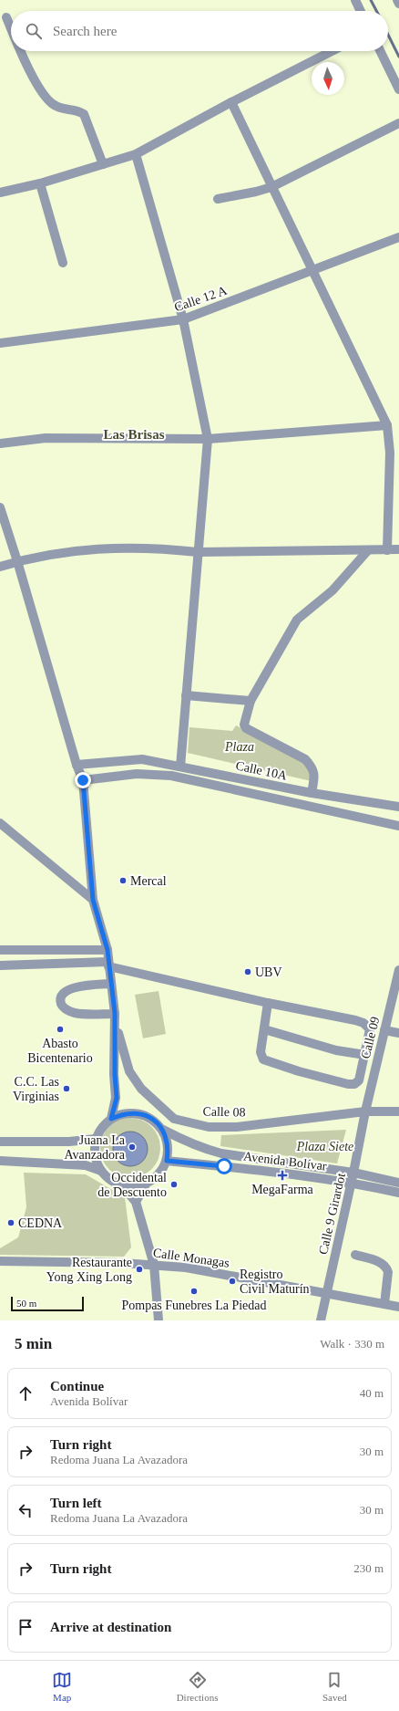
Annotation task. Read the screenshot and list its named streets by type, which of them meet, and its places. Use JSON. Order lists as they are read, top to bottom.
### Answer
{
  "streets": {
    "street": [
      "Calle 12 A",
      "Calle 10A",
      "Calle 09",
      "Calle 08",
      "Avenida Bolívar",
      "Calle 9 Girardot",
      "Calle Monagas"
    ]
  },
  "crossings": [
    ["Calle 09", "Calle 08"],
    ["Calle 09", "Calle 9 Girardot"],
    ["Calle 08", "Calle 9 Girardot"],
    ["Avenida Bolívar", "Calle 9 Girardot"],
    ["Calle 9 Girardot", "Calle Monagas"]
  ],
  "districts": ["Las Brisas"],
  "parks": ["Plaza", "Plaza Siete"],
  "places": {
    "other": [
      "Mercal",
      "UBV",
      "Abasto Bicentenario",
      "C.C. Las Virginias",
      "Juana La Avanzadora",
      "Occidental de Descuento",
      "CEDNA",
      "Restaurante Yong Xing Long",
      "Registro Civil Maturín",
      "Pompas Funebres La Piedad"
    ],
    "health": ["MegaFarma"]
  },
  "scale_bar": "50 m",
  "north": "bottom",
  "page": {
    "search": "Search here",
    "scale": "50 m",
    "heading": ["5 min", "Walk · 330 m"],
    "list": [
      ["Continue", "Avenida Bolívar", "40 m"],
      ["Turn right", "Redoma Juana La Avazadora", "30 m"],
      ["Turn left", "Redoma Juana La Avazadora", "30 m"],
      ["Turn right", "230 m"],
      "Arrive at destination"
    ],
    "nav": ["Map", "Directions", "Saved"]
  }
}
